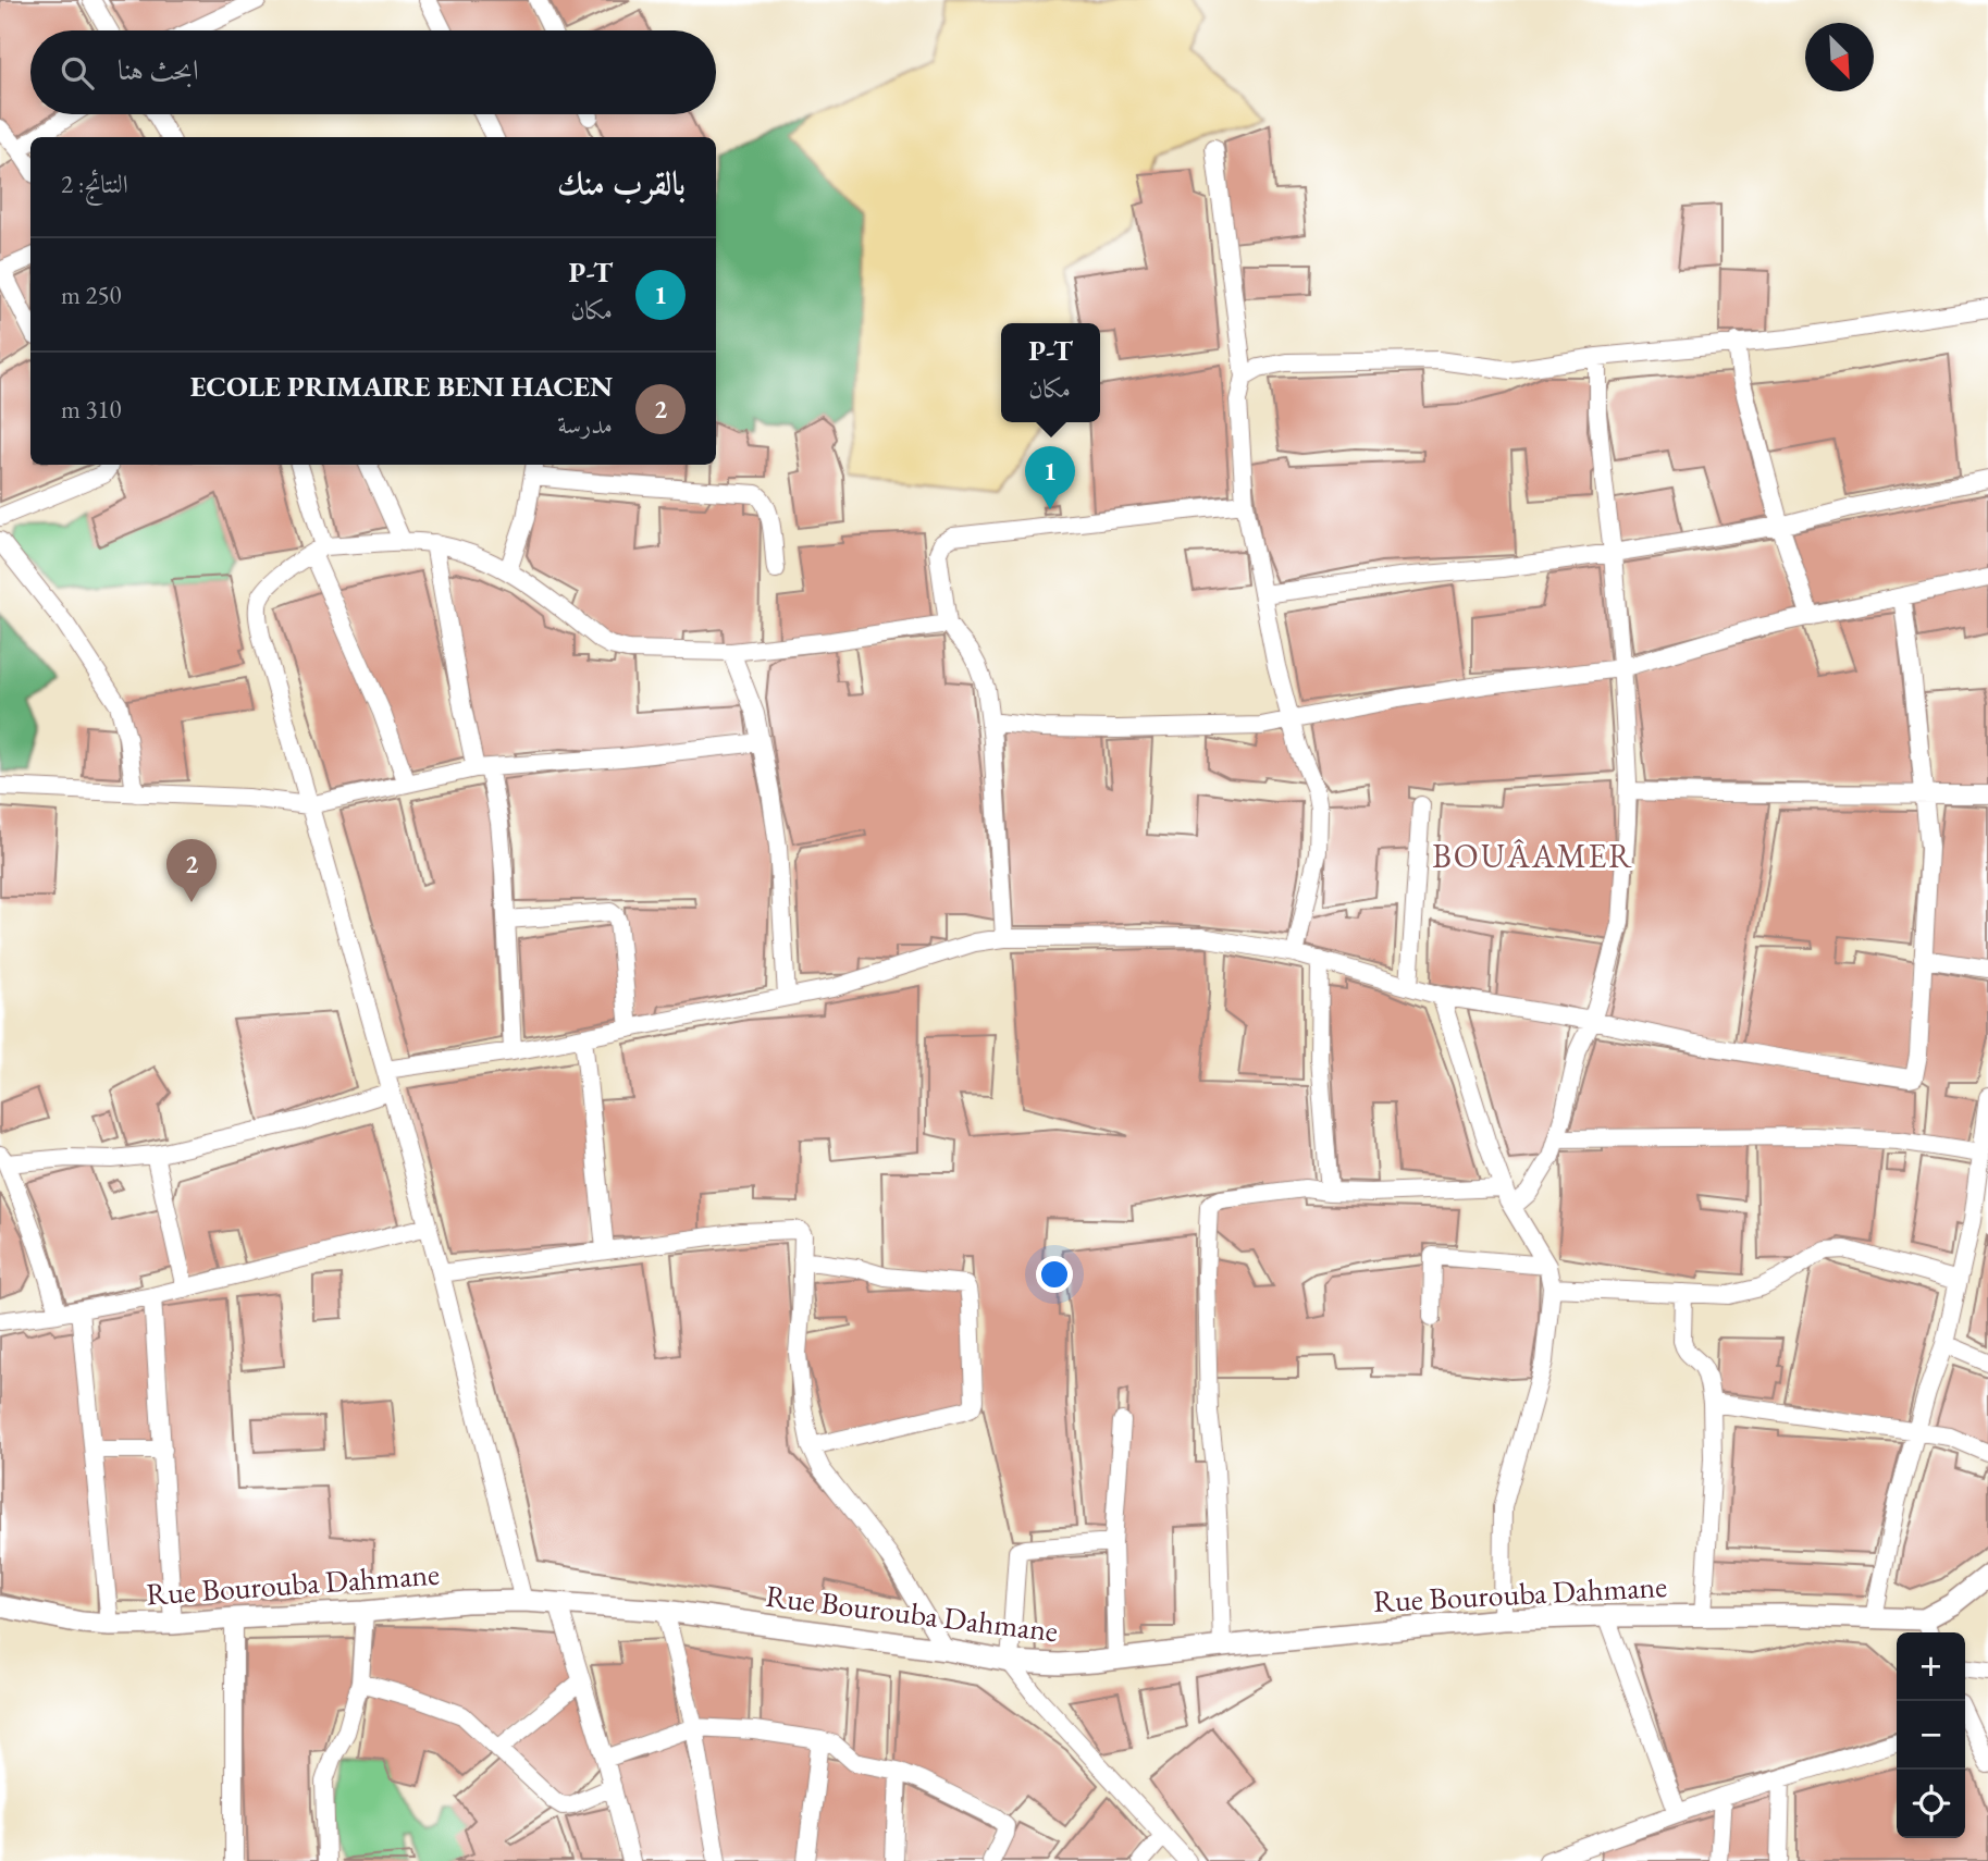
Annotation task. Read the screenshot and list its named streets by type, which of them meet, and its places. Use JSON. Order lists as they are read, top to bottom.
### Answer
{
  "streets": {
    "street": ["Rue Bourouba Dahmane"]
  },
  "districts": ["BOUÂAMER"],
  "north": "bottom right",
  "page": {
    "search": "ابحث هنا",
    "heading": ["بالقرب منك", "النتائج: 2"],
    "list": [
      {
        "mark": "1",
        "name": "P-T",
        "note": "مكان",
        "value": "250 m"
      },
      {
        "mark": "2",
        "name": "ECOLE PRIMAIRE BENI HACEN",
        "note": "مدرسة",
        "value": "310 m"
      }
    ],
    "popup": ["P-T", "مكان"],
    "pins": ["1", "2"],
    "map_buttons": ["+", "−"]
  }
}
